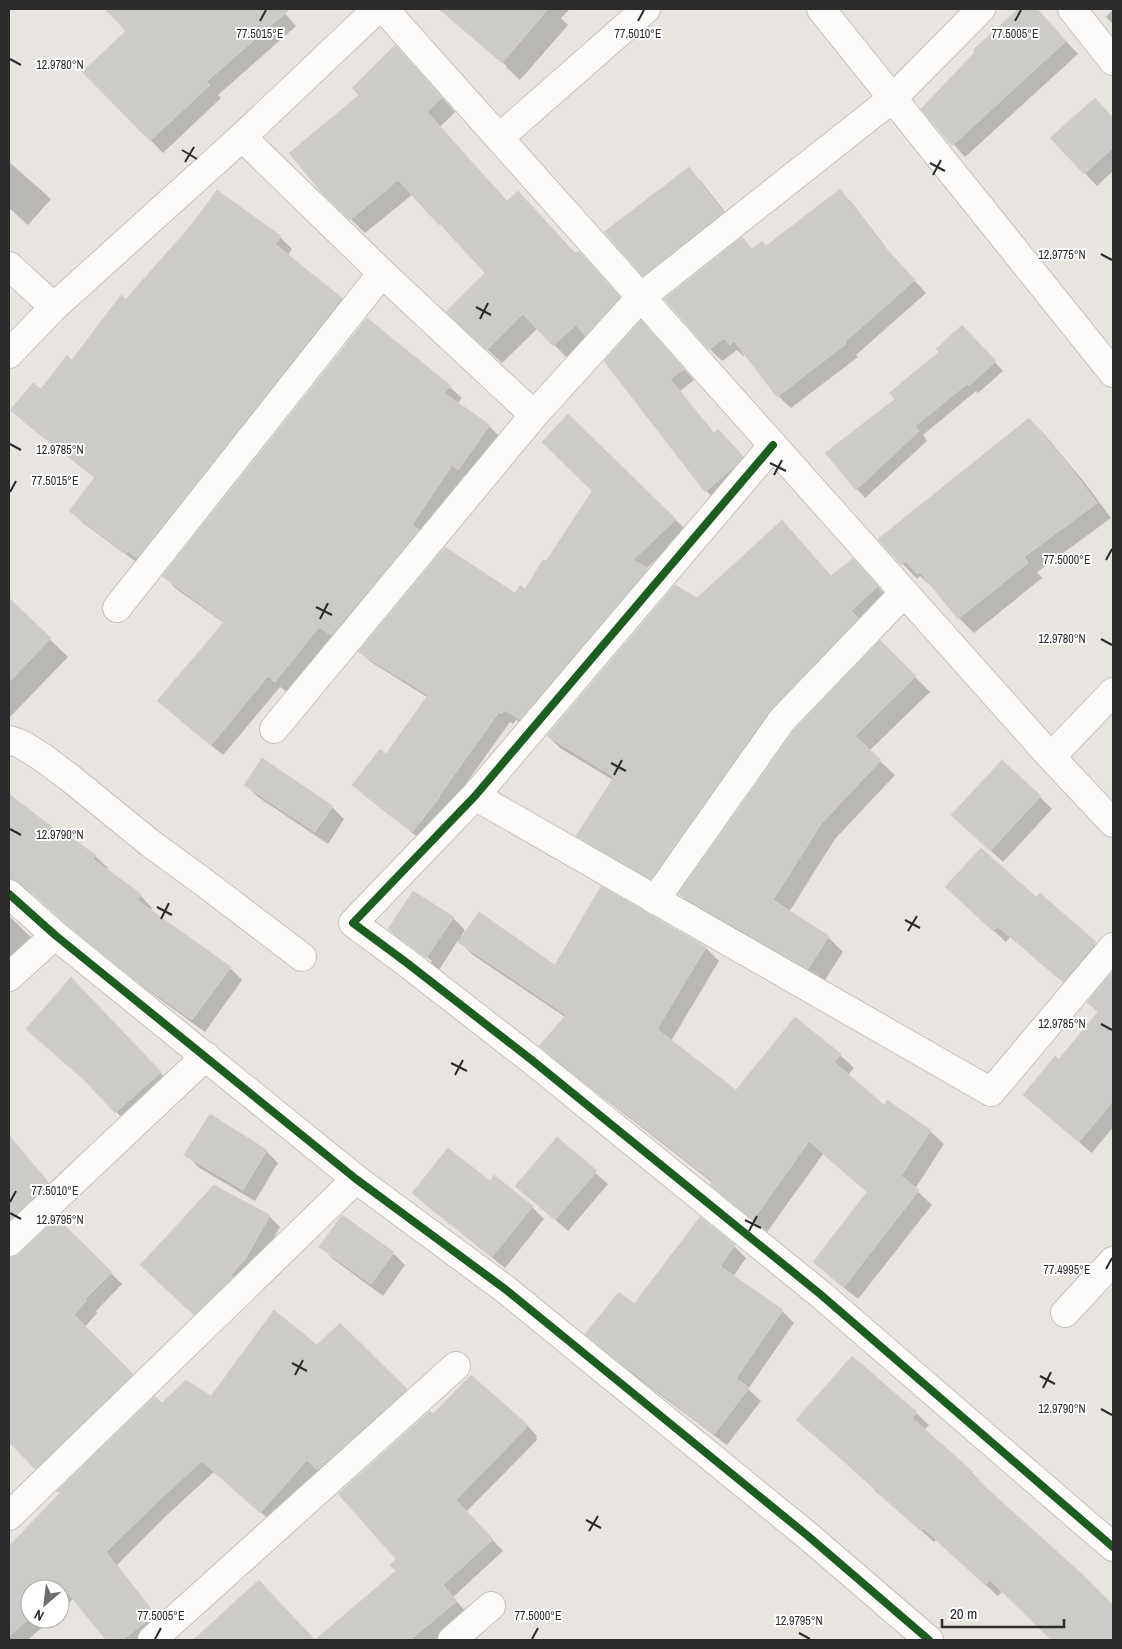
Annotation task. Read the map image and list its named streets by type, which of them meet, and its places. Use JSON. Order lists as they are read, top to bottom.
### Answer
{
  "scale_bar": "20 m",
  "north": "bottom left",
  "coordinates": [
    "77.5015°E",
    "77.5010°E",
    "77.5005°E",
    "12.9780°N",
    "12.9775°N",
    "12.9785°N",
    "77.5000°E",
    "12.9790°N",
    "12.9795°N",
    "77.4995°E"
  ]
}
